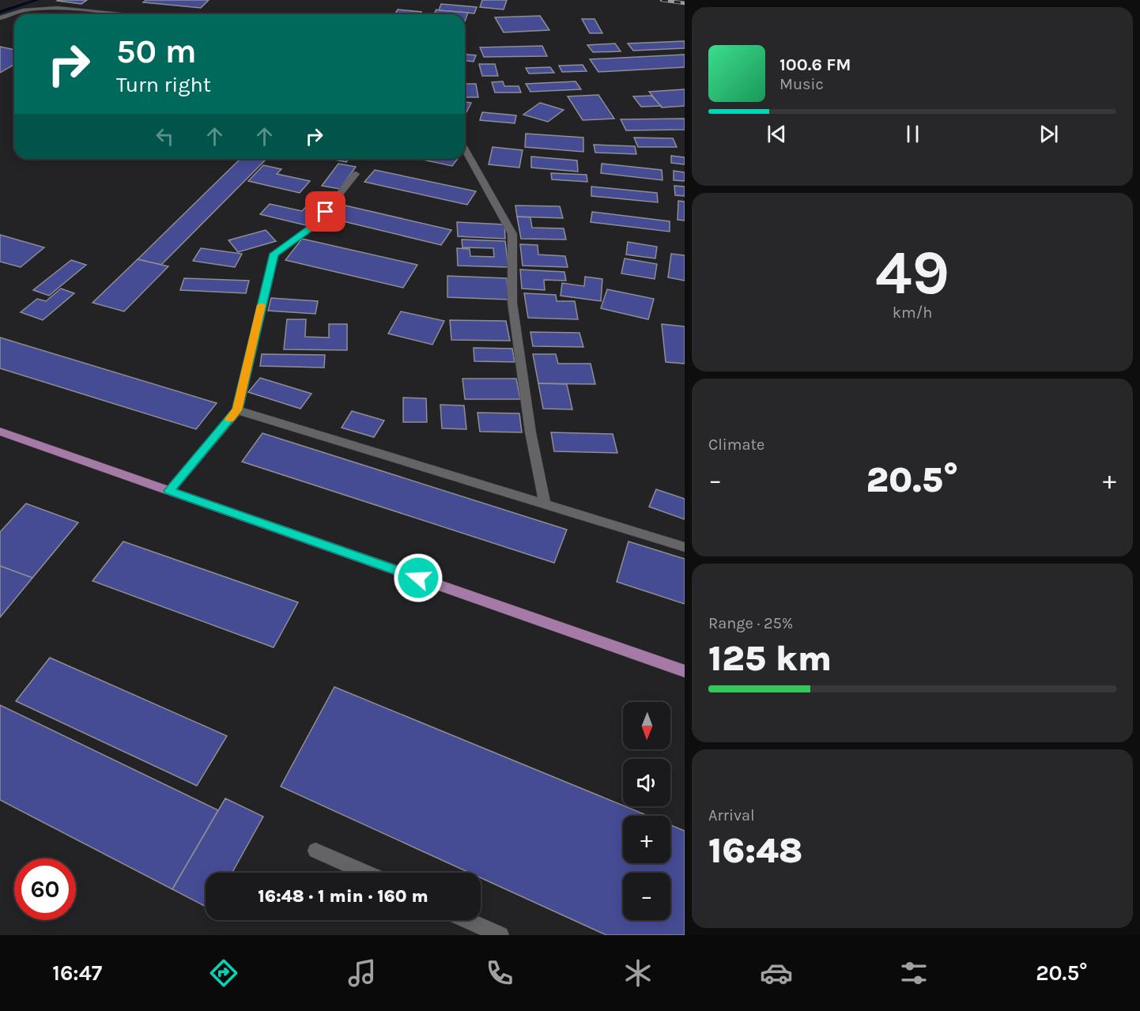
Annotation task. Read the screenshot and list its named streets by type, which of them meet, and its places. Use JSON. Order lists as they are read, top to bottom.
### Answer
{
  "north": "bottom",
  "page": {
    "turn": ["50 m", "Turn right"],
    "song": ["100.6 FM", "Music"],
    "tile": [
      ["49", "km/h"],
      "Climate",
      ["Range · 25%", "125 km"],
      ["Arrival", "16:48"]
    ],
    "heat": ["−", "20.5°", "+"],
    "map_buttons": ["+", "−"],
    "limit": "60",
    "trip": "16:48 · 1 min · 160 m",
    "tabs": ["16:47", "20.5°"]
  }
}
